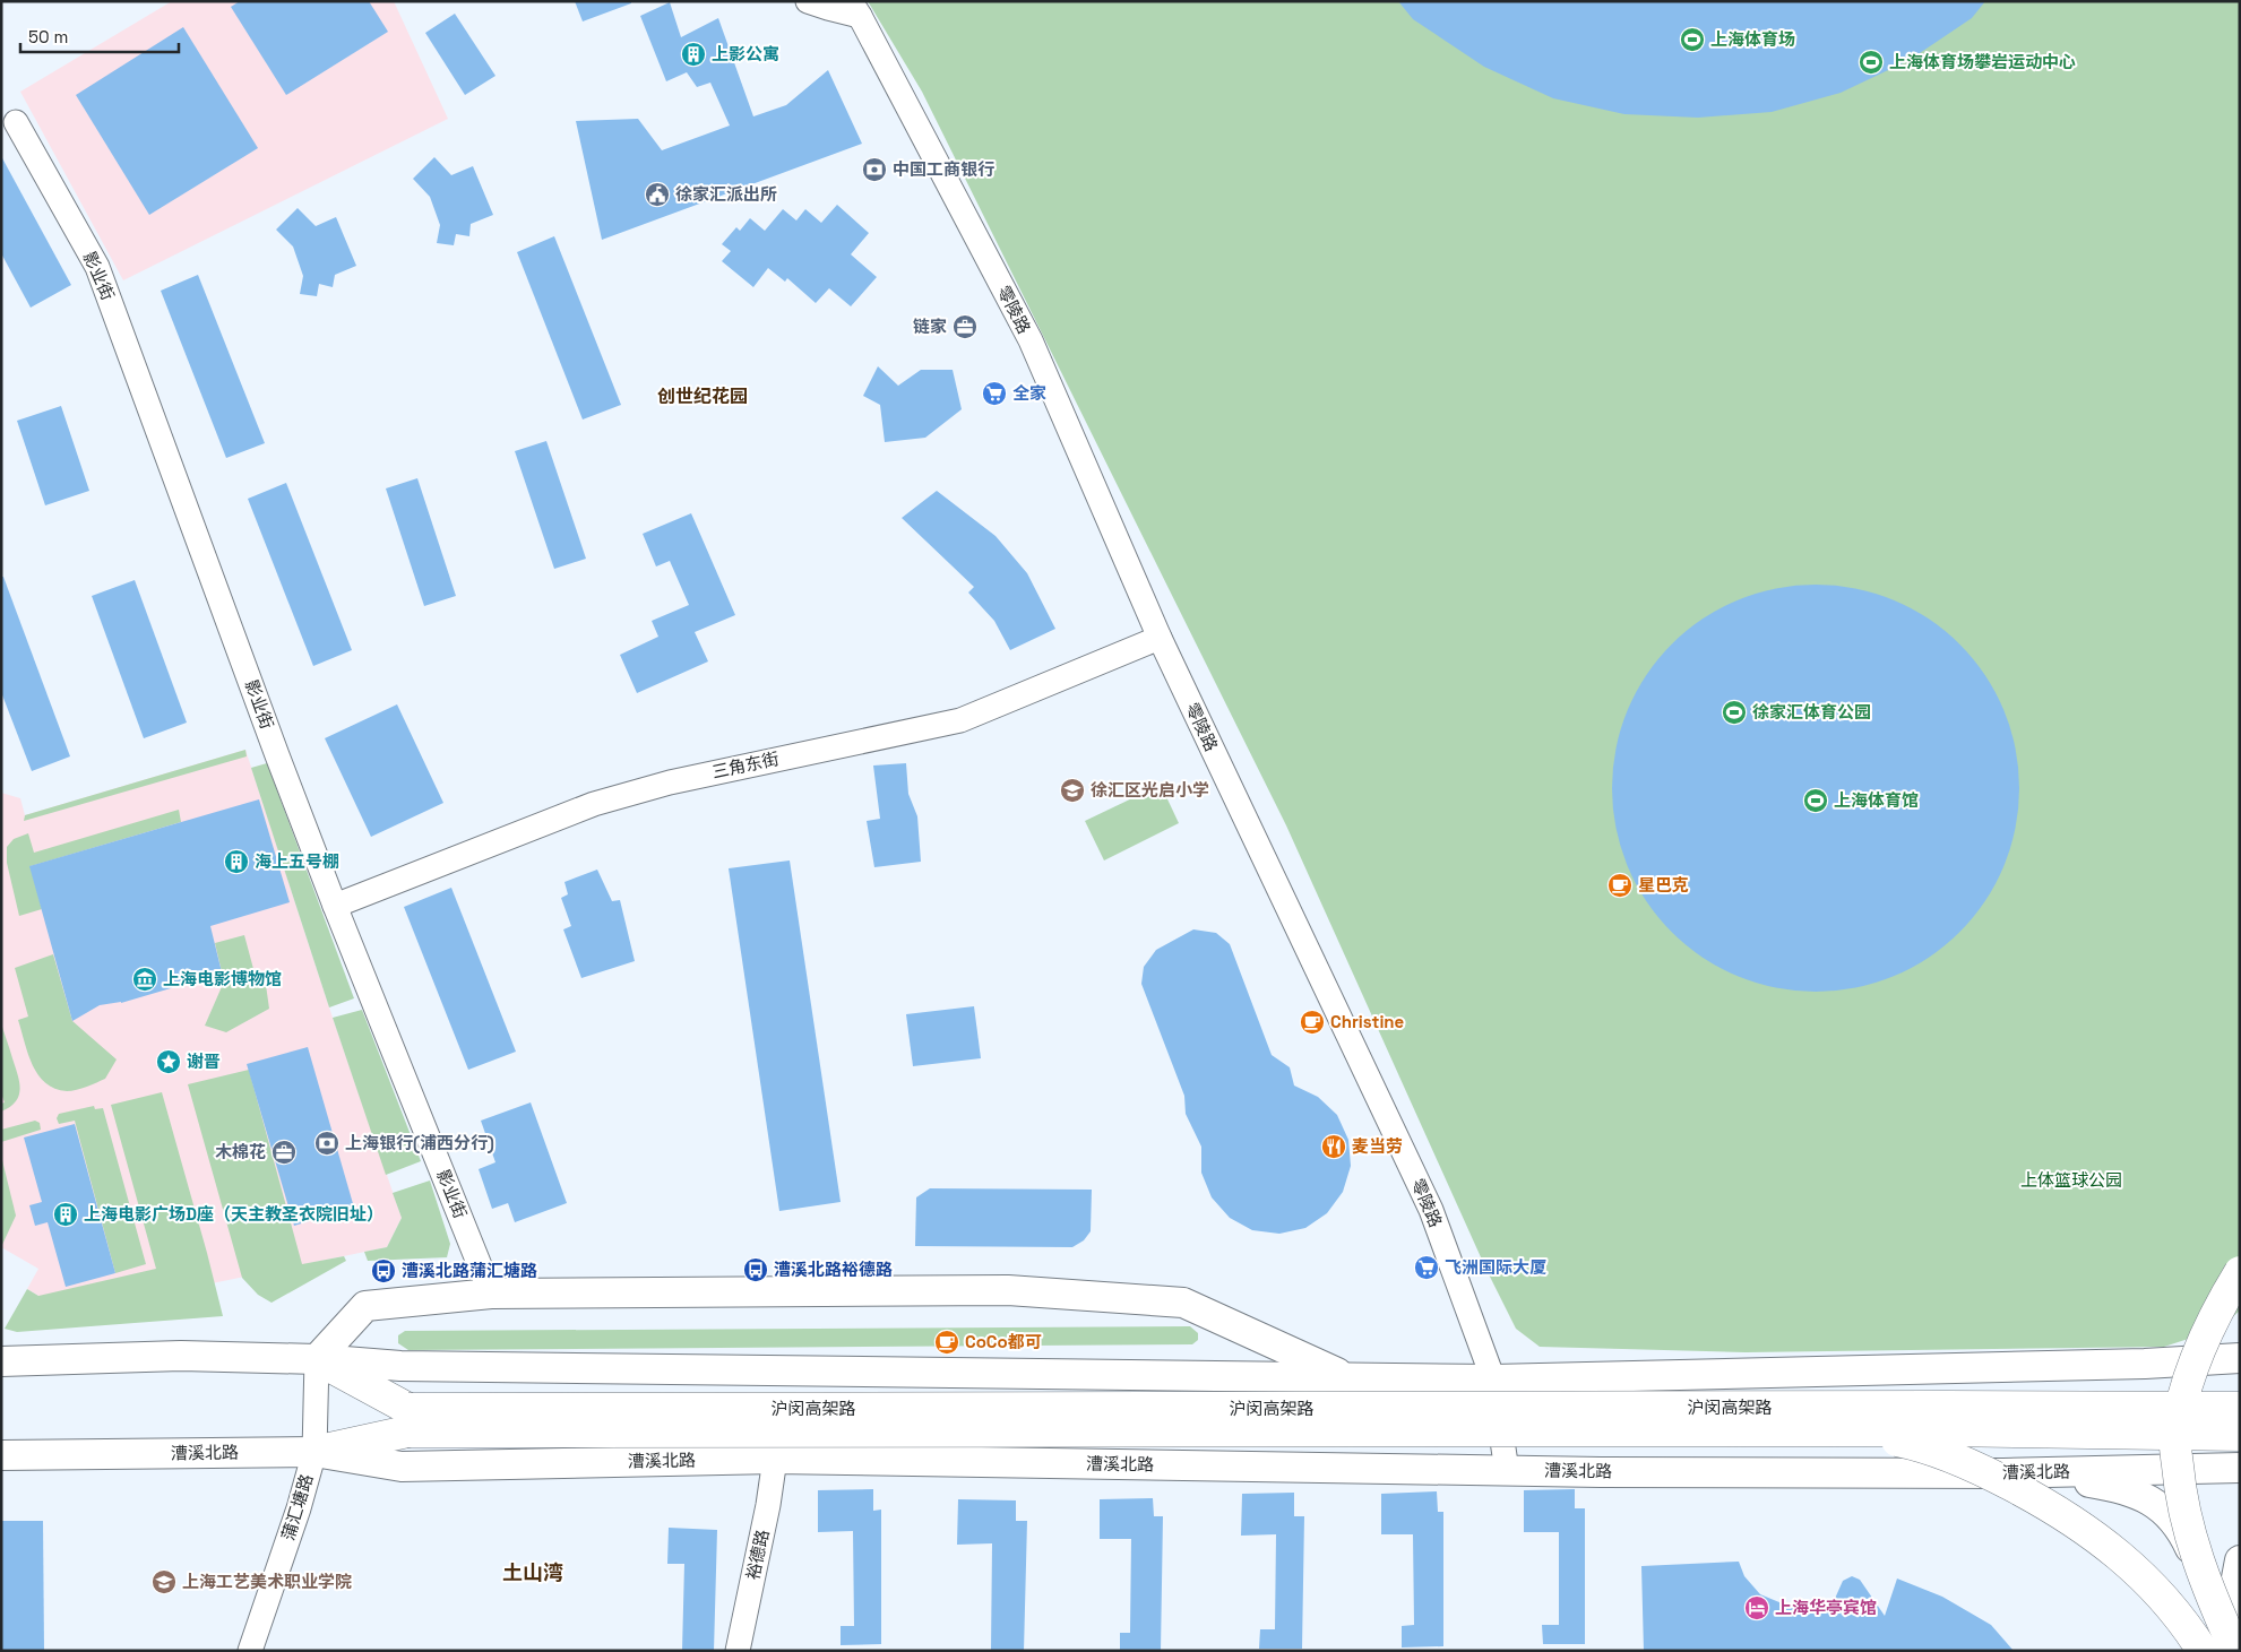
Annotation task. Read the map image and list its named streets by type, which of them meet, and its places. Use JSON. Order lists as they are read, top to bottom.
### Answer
{
  "streets": {
    "highway": ["沪闵高架路"],
    "main road": ["漕溪北路"],
    "street": [
      "影业街",
      "零陵路",
      "三角东街",
      "蒲汇塘路",
      "裕德路"
    ]
  },
  "crossings": [
    ["影业街", "三角东街"],
    ["零陵路", "三角东街"],
    ["零陵路", "漕溪北路"],
    ["沪闵高架路", "漕溪北路"],
    ["沪闵高架路", "蒲汇塘路"],
    ["漕溪北路", "蒲汇塘路"],
    ["漕溪北路", "裕德路"]
  ],
  "districts": ["创世纪花园", "土山湾"],
  "parks": ["上体篮球公园"],
  "places": {
    "sports": [
      "上海体育场",
      "上海体育场攀岩运动中心",
      "徐家汇体育公园",
      "上海体育馆"
    ],
    "building": ["上影公寓", "海上五号棚", "上海电影广场D座（天主教圣衣院旧址）"],
    "bank": ["中国工商银行", "上海银行(浦西分行)"],
    "public building": ["徐家汇派出所"],
    "office": ["链家", "木棉花"],
    "supermarket": ["全家", "飞洲国际大厦"],
    "school or university": ["徐汇区光启小学", "上海工艺美术职业学院"],
    "cafe": ["星巴克", "Christine", "CoCo都可"],
    "museum": ["上海电影博物馆"],
    "place": ["谢晋"],
    "restaurant": ["麦当劳"],
    "bus stop": ["漕溪北路裕德路", "漕溪北路蒲汇塘路"],
    "hotel": ["上海华亭宾馆"]
  },
  "scale_bar": "50 m"
}
